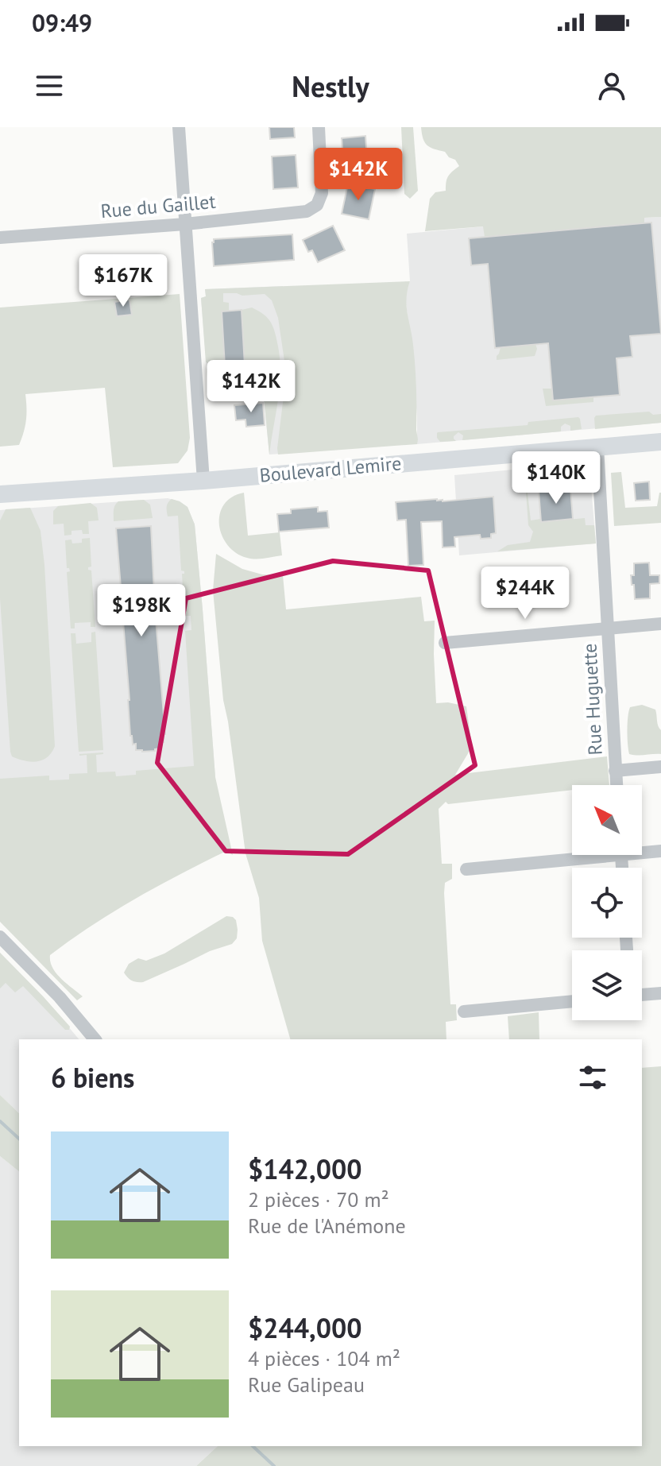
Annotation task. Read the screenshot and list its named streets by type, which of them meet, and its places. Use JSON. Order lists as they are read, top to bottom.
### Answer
{
  "streets": {
    "main road": ["Boulevard Lemire"],
    "street": ["Rue du Gaillet", "Rue Huguette"]
  },
  "crossings": [
    ["Boulevard Lemire", "Rue Huguette"]
  ],
  "north": "top left",
  "page": {
    "status": "09:49",
    "header": "Nestly",
    "price": [
      "$142K",
      "$167K",
      "$142K",
      "$140K",
      "$244K",
      "$198K"
    ],
    "heading": "6 biens",
    "list": [
      {
        "name": "$142,000",
        "note": "2 pièces · 70 m² · Rue de l'Anémone"
      },
      {
        "name": "$244,000",
        "note": "4 pièces · 104 m² · Rue Galipeau"
      }
    ]
  }
}
